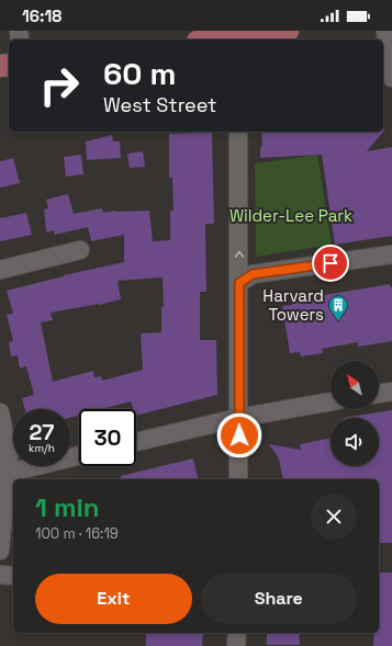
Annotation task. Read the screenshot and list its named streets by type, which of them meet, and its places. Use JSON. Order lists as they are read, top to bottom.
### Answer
{
  "parks": ["Wilder-Lee Park"],
  "places": {
    "building": ["Harvard Towers"]
  },
  "north": "top left",
  "page": {
    "status": "16:18",
    "turn": ["60 m", "West Street"],
    "speed": "27 km/h",
    "limit": "30",
    "heading": ["1 min", "100 m · 16:19"],
    "buttons": ["Exit", "Share"]
  }
}
